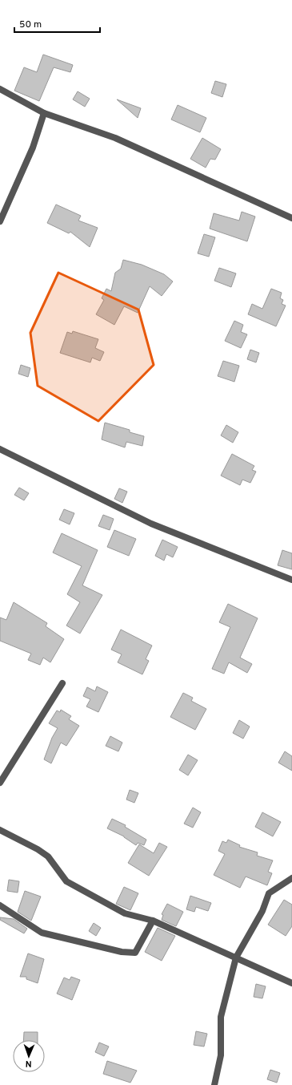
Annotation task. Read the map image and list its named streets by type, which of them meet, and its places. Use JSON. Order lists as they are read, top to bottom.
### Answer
{
  "scale_bar": "50 m",
  "north": "bottom"
}
